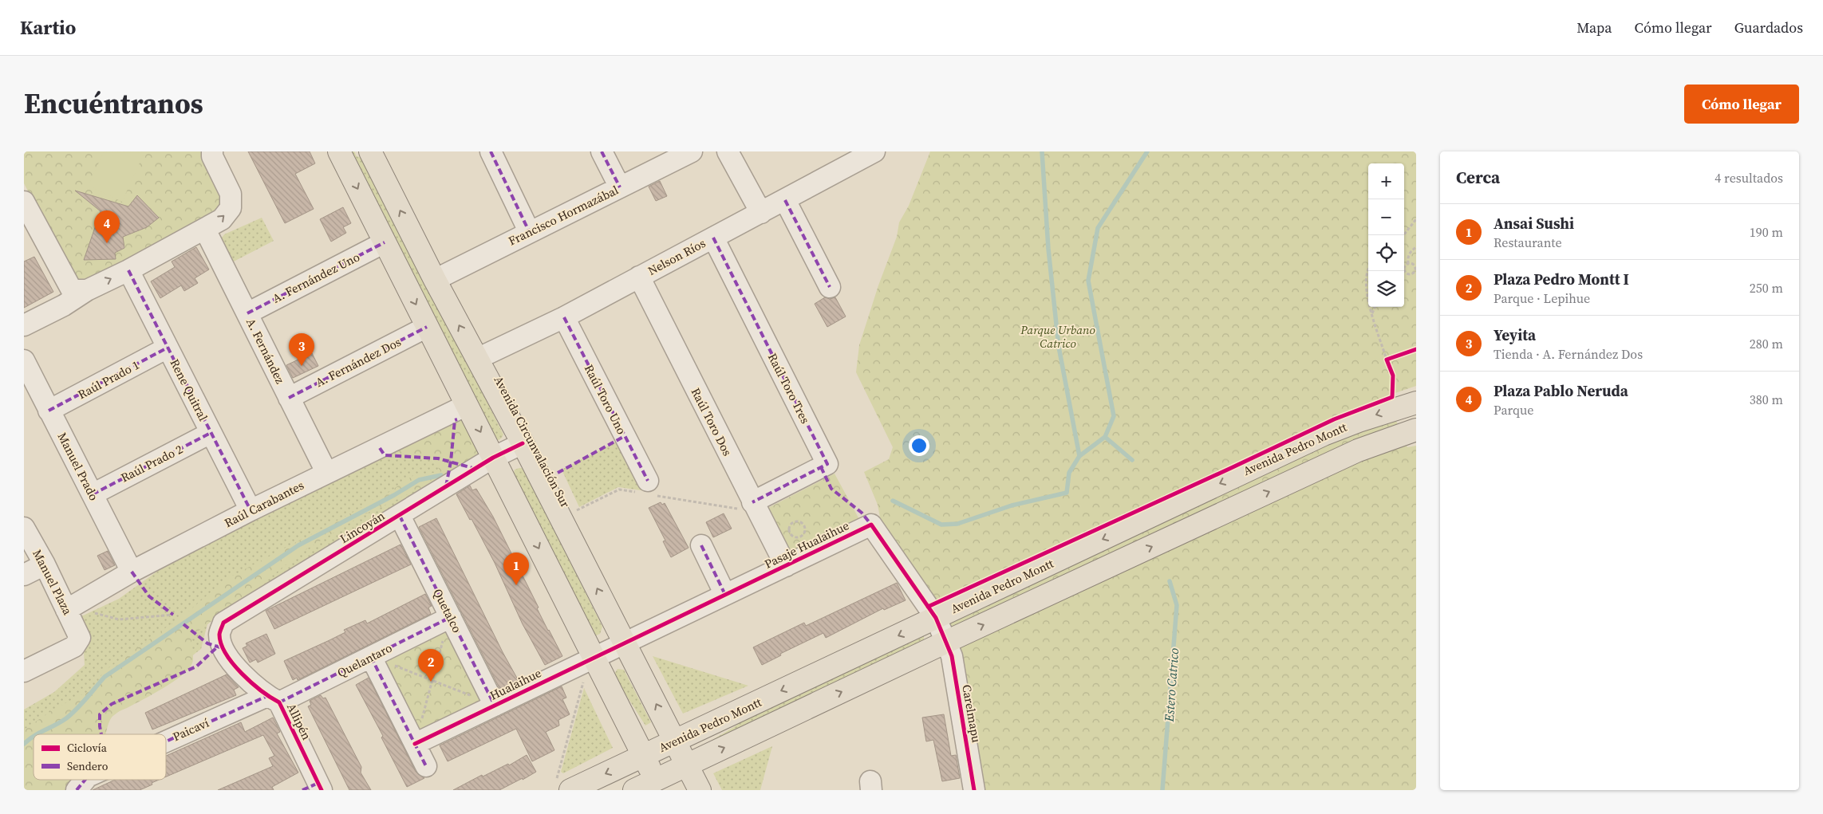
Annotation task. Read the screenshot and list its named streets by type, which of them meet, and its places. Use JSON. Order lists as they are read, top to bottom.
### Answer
{
  "streets": {
    "main road": ["Avenida Circunvalación Sur", "Avenida Pedro Montt"],
    "street": [
      "Francisco Hormazábal",
      "Nelson Ríos",
      "A. Fernández Uno",
      "A. Fernández",
      "A. Fernández Dos",
      "Raúl Prado 1",
      "Raúl Toro Tres",
      "Rene Quitral",
      "Raúl Toro Uno",
      "Raúl Toro Dos",
      "Raúl Prado 2",
      "Manuel Prado",
      "Raúl Carabantes",
      "Lincoyán",
      "Pasaje Hualaihue",
      "Manuel Plaza",
      "Quetalco",
      "Quelantaro",
      "Hualaihue",
      "Carelmapu",
      "Allipén",
      "Paicaví"
    ]
  },
  "crossings": [
    ["Francisco Hormazábal", "Avenida Circunvalación Sur"],
    ["Nelson Ríos", "Raúl Toro Tres"],
    ["Nelson Ríos", "Raúl Toro Uno"],
    ["Nelson Ríos", "Raúl Toro Dos"],
    ["Nelson Ríos", "Avenida Circunvalación Sur"],
    ["A. Fernández Uno", "A. Fernández"],
    ["A. Fernández", "A. Fernández Dos"],
    ["A. Fernández", "Raúl Carabantes"],
    ["Raúl Prado 1", "Rene Quitral"],
    ["Raúl Prado 1", "Manuel Prado"],
    ["Raúl Toro Tres", "Raúl Toro Dos"],
    ["Rene Quitral", "Raúl Prado 2"],
    ["Rene Quitral", "Raúl Carabantes"],
    ["Raúl Toro Dos", "Pasaje Hualaihue"],
    ["Avenida Circunvalación Sur", "Avenida Pedro Montt"],
    ["Avenida Circunvalación Sur", "Lincoyán"],
    ["Avenida Circunvalación Sur", "Pasaje Hualaihue"],
    ["Avenida Circunvalación Sur", "Hualaihue"],
    ["Avenida Pedro Montt", "Pasaje Hualaihue"],
    ["Raúl Prado 2", "Manuel Prado"],
    ["Manuel Prado", "Raúl Carabantes"],
    ["Raúl Carabantes", "Manuel Plaza"],
    ["Lincoyán", "Quetalco"],
    ["Lincoyán", "Allipén"],
    ["Pasaje Hualaihue", "Hualaihue"],
    ["Pasaje Hualaihue", "Carelmapu"],
    ["Quetalco", "Quelantaro"],
    ["Quetalco", "Hualaihue"],
    ["Quelantaro", "Allipén"],
    ["Quelantaro", "Paicaví"],
    ["Allipén", "Paicaví"]
  ],
  "water": ["Estero Catrico"],
  "parks": ["Parque Urbano Catrico"],
  "legend": ["Ciclovía", "Sendero"],
  "page": {
    "header": "Kartio",
    "nav": ["Mapa", "Cómo llegar", "Guardados"],
    "title": "Encuéntranos",
    "buttons": "Cómo llegar",
    "heading": ["Cerca", "4 resultados"],
    "map_buttons": ["+", "−"],
    "list": [
      {
        "mark": "1",
        "name": "Ansai Sushi",
        "note": "Restaurante",
        "value": "190 m"
      },
      {
        "mark": "2",
        "name": "Plaza Pedro Montt I",
        "note": "Parque · Lepihue",
        "value": "250 m"
      },
      {
        "mark": "3",
        "name": "Yeyita",
        "note": "Tienda · A. Fernández Dos",
        "value": "280 m"
      },
      {
        "mark": "4",
        "name": "Plaza Pablo Neruda",
        "note": "Parque",
        "value": "380 m"
      }
    ],
    "pins": [
      "4",
      "3",
      "1",
      "2"
    ]
  }
}
